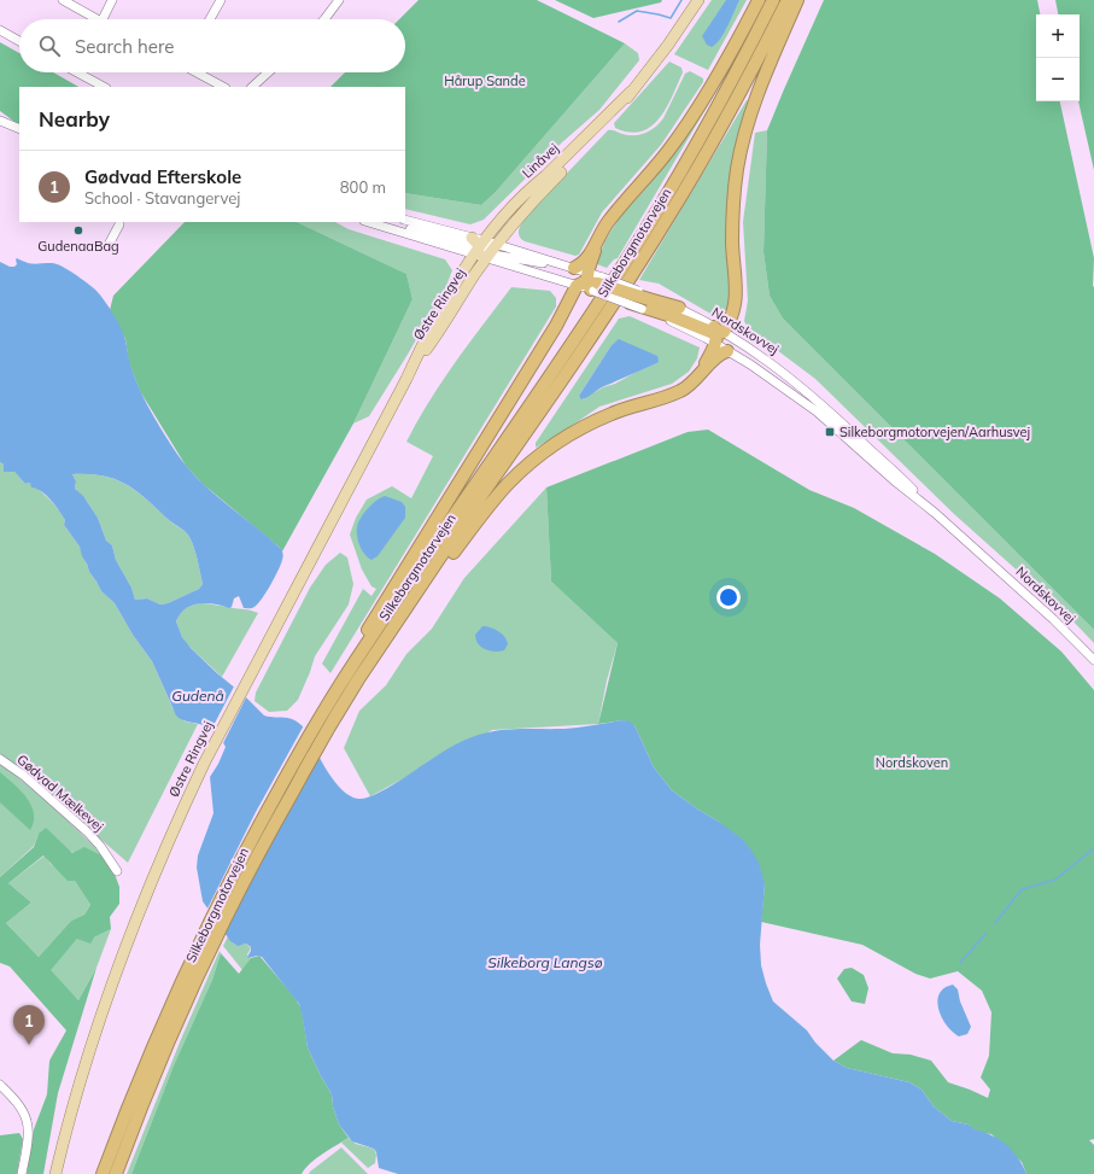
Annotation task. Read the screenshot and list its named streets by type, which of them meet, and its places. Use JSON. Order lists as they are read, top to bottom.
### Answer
{
  "streets": {
    "highway": ["Silkeborgmotorvejen"],
    "main road": ["Linåvej", "Østre Ringvej"],
    "street": ["Nordskovvej", "Gødvad Mælkevej"]
  },
  "crossings": [
    ["Linåvej", "Østre Ringvej"]
  ],
  "water": ["Gudenå", "Silkeborg Langsø"],
  "parks": ["Hårup Sande", "Nordskoven"],
  "places": {
    "other": ["GudenaaBag"],
    "transit": ["Silkeborgmotorvejen/Aarhusvej"]
  },
  "page": {
    "map_buttons": ["+", "−"],
    "search": "Search here",
    "heading": "Nearby",
    "list": [
      {
        "mark": "1",
        "name": "Gødvad Efterskole",
        "note": "School · Stavangervej",
        "value": "800 m"
      }
    ],
    "pins": "1"
  }
}
